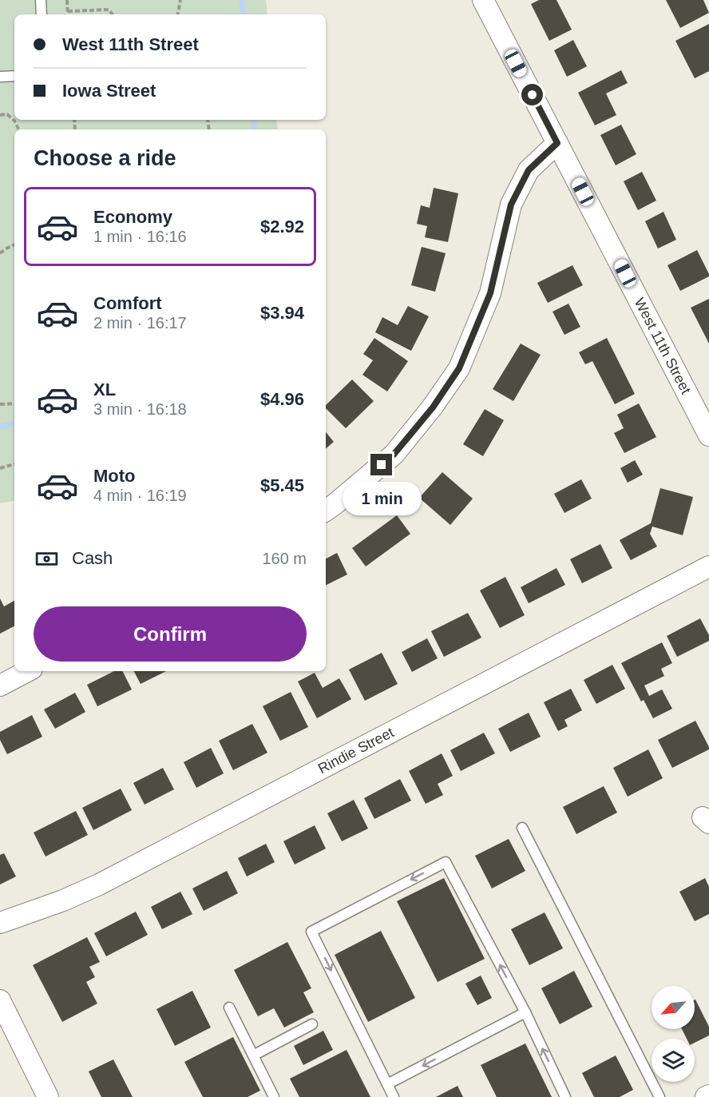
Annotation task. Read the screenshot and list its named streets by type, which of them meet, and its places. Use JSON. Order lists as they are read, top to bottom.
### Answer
{
  "streets": {
    "street": ["West 11th Street", "Rindie Street"]
  },
  "north": "bottom left",
  "page": {
    "banner": ["West 11th Street", "Iowa Street"],
    "heading": "Choose a ride",
    "list": [
      {
        "name": "Economy",
        "note": "1 min · 16:16",
        "value": "$2.92"
      },
      {
        "name": "Comfort",
        "note": "2 min · 16:17",
        "value": "$3.94"
      },
      {
        "name": "XL",
        "note": "3 min · 16:18",
        "value": "$4.96"
      },
      {
        "name": "Moto",
        "note": "4 min · 16:19",
        "value": "$5.45"
      }
    ],
    "bubble": "1 min",
    "pay": ["Cash", "160 m"],
    "buttons": "Confirm"
  }
}
